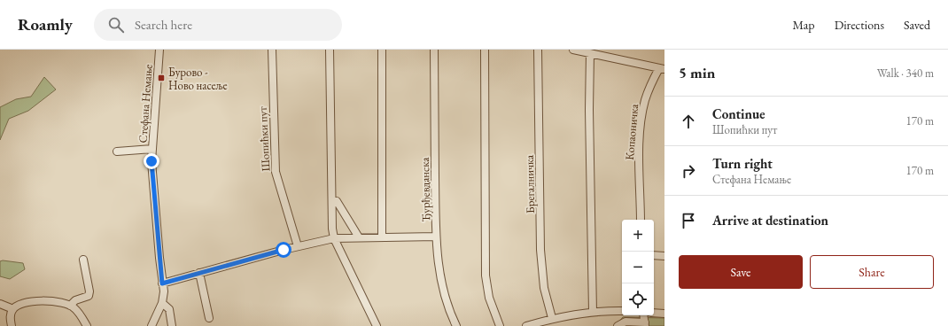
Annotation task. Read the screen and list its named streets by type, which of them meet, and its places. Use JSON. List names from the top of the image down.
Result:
{
  "streets": {
    "street": [
      "Стефана Немање",
      "Копаоничка",
      "Шопићки пут",
      "Брегалничка",
      "Ђурђевданска"
    ]
  },
  "places": {
    "transit": ["Бурово - Ново насеље"]
  },
  "page": {
    "header": "Roamly",
    "search": "Search here",
    "nav": ["Map", "Directions", "Saved"],
    "heading": ["5 min", "Walk · 340 m"],
    "list": [
      ["Continue", "Шопићки пут", "170 m"],
      ["Turn right", "Стефана Немање", "170 m"],
      "Arrive at destination"
    ],
    "map_buttons": ["+", "−"],
    "buttons": ["Save", "Share"]
  }
}
